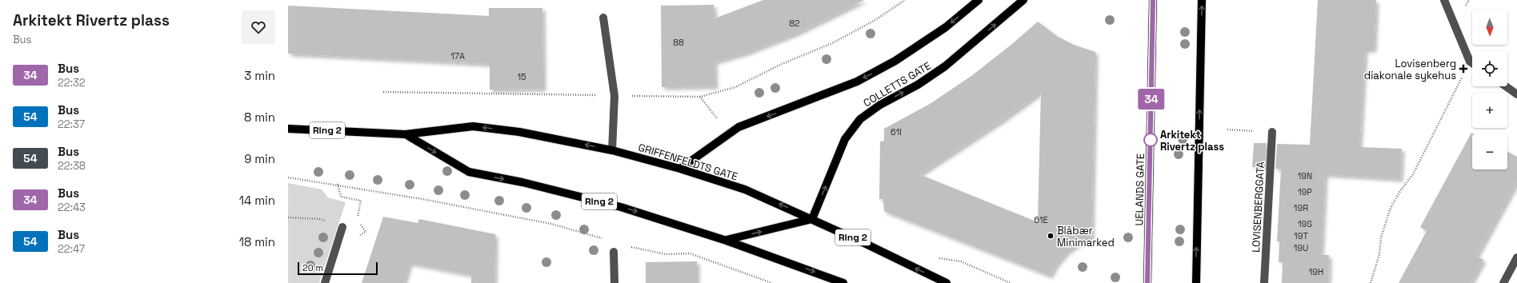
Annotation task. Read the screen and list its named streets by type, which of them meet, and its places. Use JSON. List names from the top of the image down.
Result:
{
  "streets": {
    "main road": [
      "COLLETTS GATE",
      "Ring 2",
      "GRIFFENFELDTS GATE",
      "UELANDS GATE"
    ],
    "street": ["LOVISENBERGGATA"]
  },
  "crossings": [
    ["COLLETTS GATE", "GRIFFENFELDTS GATE"]
  ],
  "places": {
    "health": ["Lovisenberg diakonale sykehus"],
    "other": ["Arkitekt Rivertz plass", "Blåbær Minimarked"]
  },
  "lines": ["bus line 34"],
  "house_numbers": [
    "82",
    "88",
    "17A",
    "15",
    "61I",
    "19N",
    "19P",
    "19R",
    "61E",
    "19S",
    "19T",
    "19U",
    "19H"
  ],
  "scale_bar": "20 m",
  "north": "bottom",
  "page": {
    "heading": ["Arkitekt Rivertz plass", "Bus"],
    "on_map": "34",
    "map_buttons": ["+", "−"],
    "list": [
      {
        "mark": "34",
        "name": "Bus",
        "note": "22:32",
        "value": "3 min"
      },
      {
        "mark": "54",
        "name": "Bus",
        "note": "22:37",
        "value": "8 min"
      },
      {
        "mark": "54",
        "name": "Bus",
        "note": "22:38",
        "value": "9 min"
      },
      {
        "mark": "34",
        "name": "Bus",
        "note": "22:43",
        "value": "14 min"
      },
      {
        "mark": "54",
        "name": "Bus",
        "note": "22:47",
        "value": "18 min"
      }
    ],
    "scale": "20 m"
  }
}
